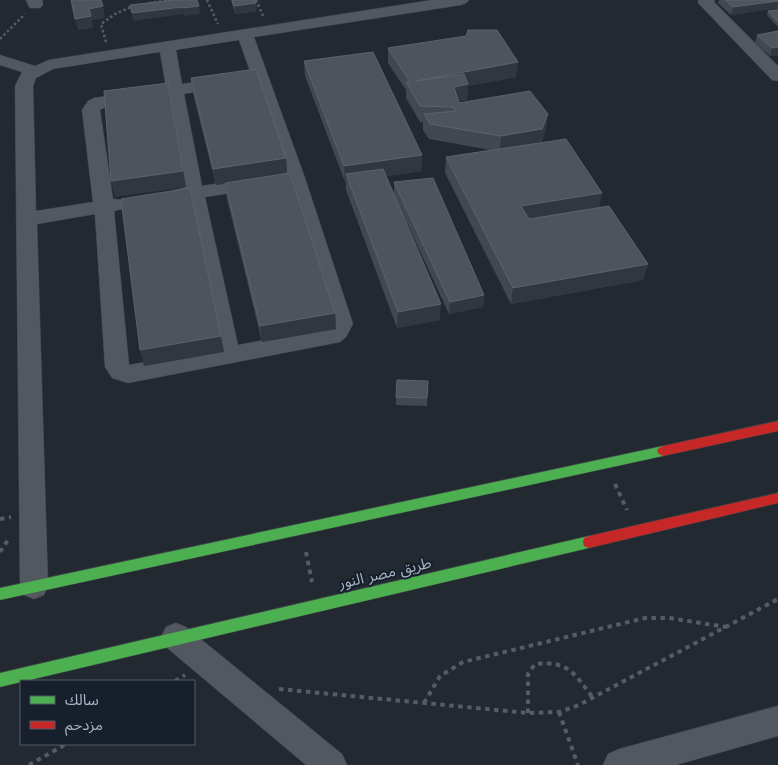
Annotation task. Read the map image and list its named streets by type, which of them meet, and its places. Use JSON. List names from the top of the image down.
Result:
{
  "streets": {
    "street": ["طريق مصر النور"]
  },
  "legend": ["سالك", "مزدحم"]
}
